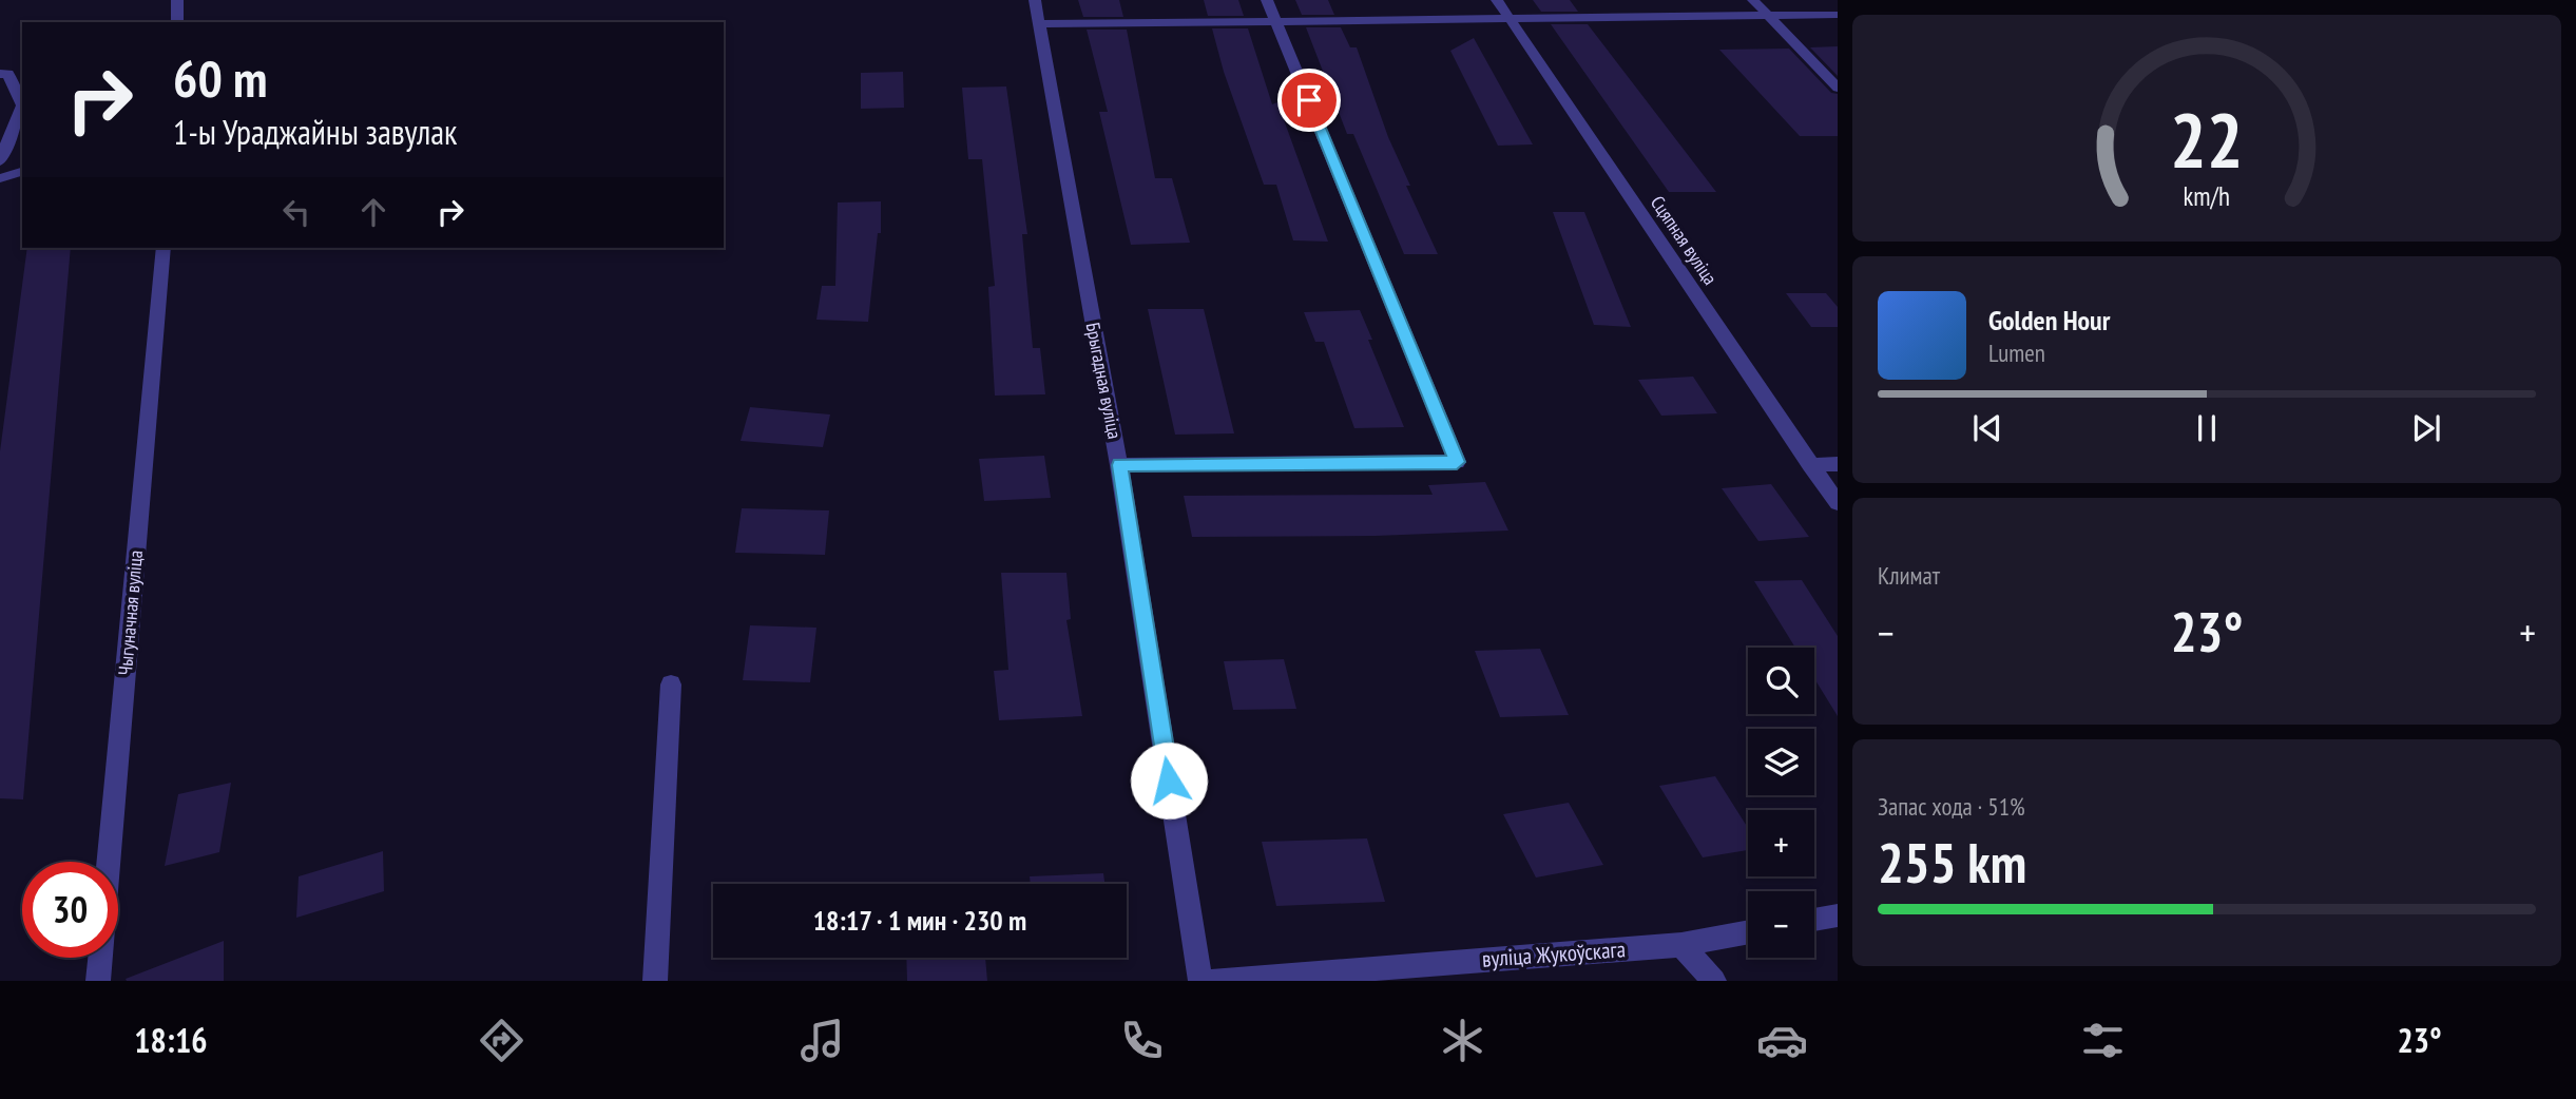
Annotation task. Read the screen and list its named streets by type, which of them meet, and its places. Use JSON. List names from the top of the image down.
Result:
{
  "streets": {
    "street": [
      "Сцяпная вуліца",
      "Брыгадная вуліца",
      "Чыгуначная вуліца",
      "вуліца Жукоўскага"
    ]
  },
  "page": {
    "turn": ["60 m", "1-ы Ураджайны завулак"],
    "song": ["Golden Hour", "Lumen"],
    "tile": [
      "Климат",
      ["Запас хода · 51%", "255 km"]
    ],
    "heat": ["−", "23°", "+"],
    "map_buttons": ["+", "−"],
    "limit": "30",
    "trip": "18:17 · 1 мин · 230 m",
    "tabs": ["18:16", "23°"],
    "gauge": ["22", "km/h"]
  }
}
